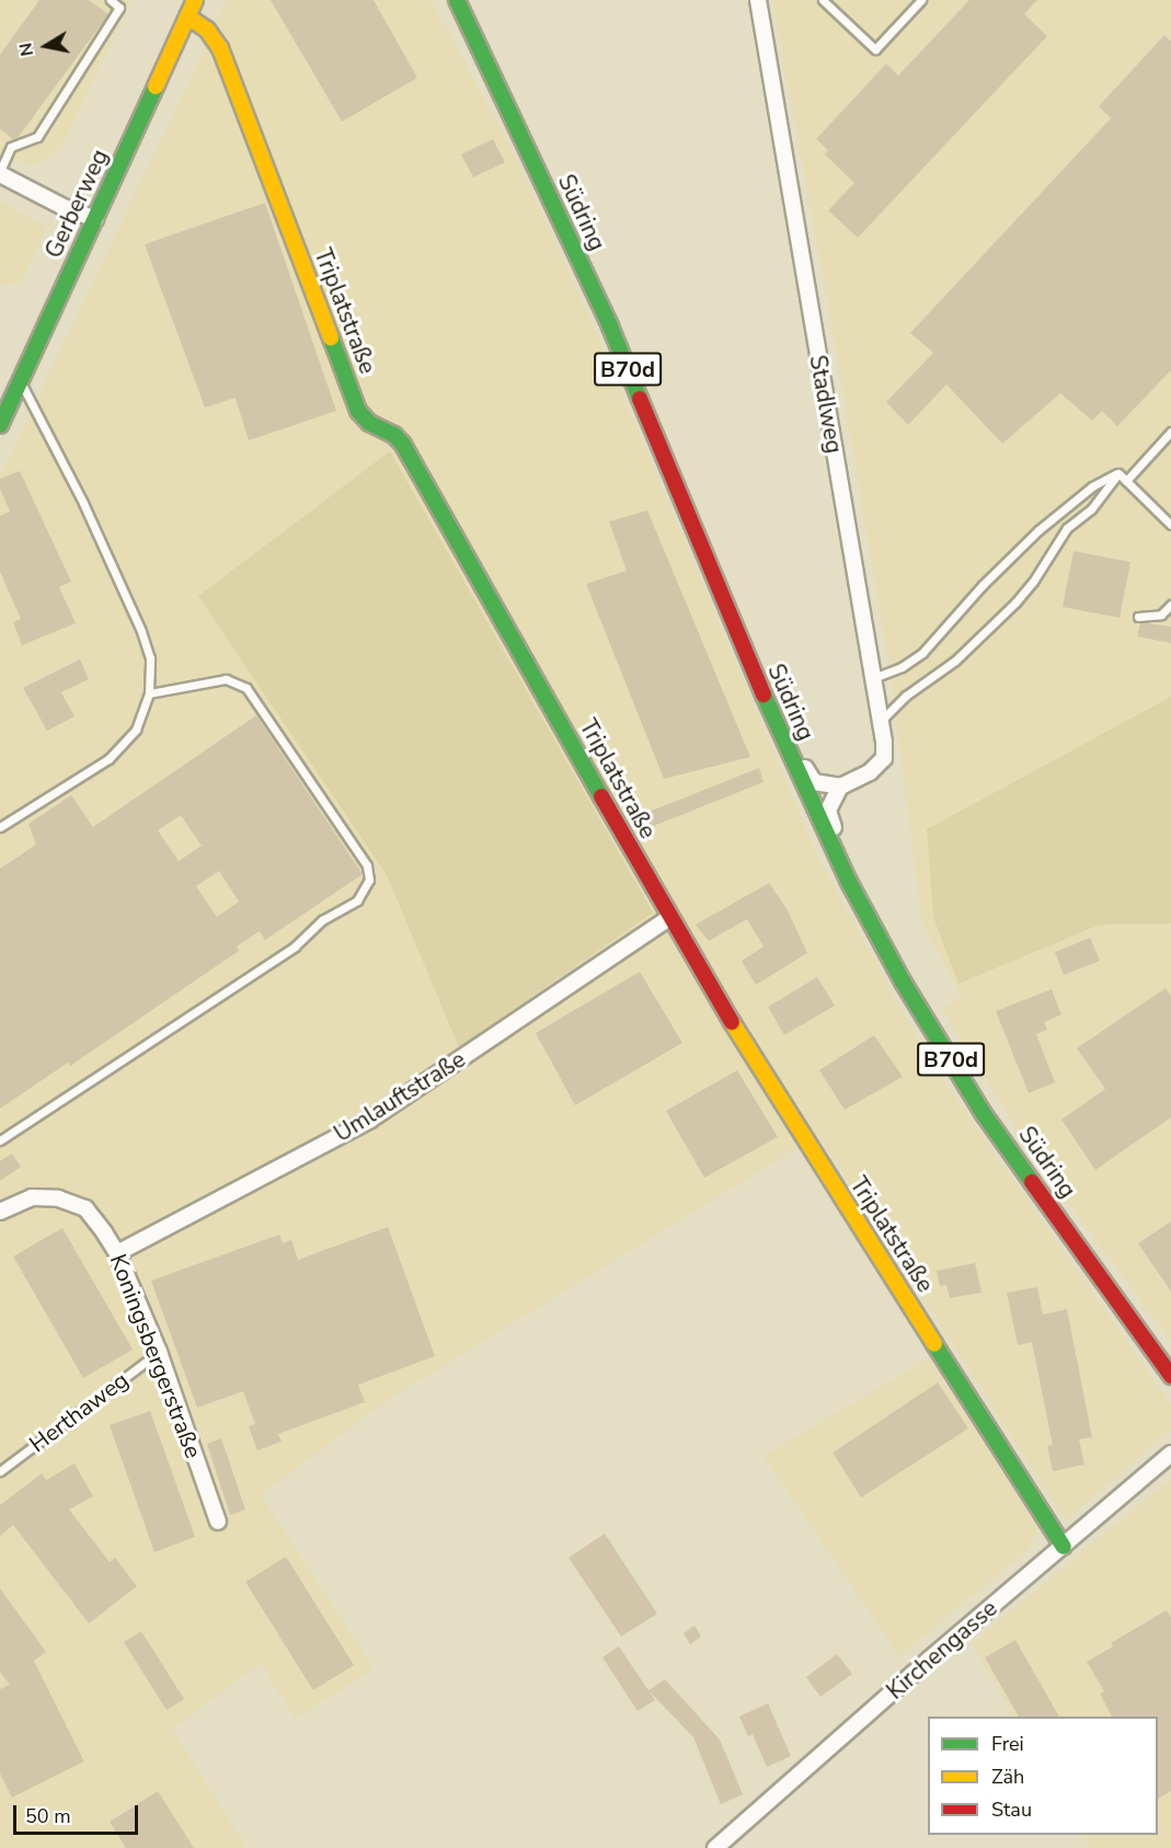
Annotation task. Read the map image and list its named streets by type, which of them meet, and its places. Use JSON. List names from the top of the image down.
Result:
{
  "streets": {
    "street": [
      "Gerberweg",
      "Südring",
      "Triplatstraße",
      "B70d",
      "Stadlweg",
      "Umlauftstraße",
      "Koningsbergerstraße",
      "Kirchengasse"
    ],
    "lane": ["Herthaweg"]
  },
  "crossings": [
    ["Gerberweg", "Triplatstraße"],
    ["Triplatstraße", "Umlauftstraße"],
    ["Triplatstraße", "Kirchengasse"],
    ["Umlauftstraße", "Koningsbergerstraße"],
    ["Koningsbergerstraße", "Herthaweg"]
  ],
  "legend": ["Frei", "Zäh", "Stau"],
  "scale_bar": "50 m",
  "north": "left"
}
